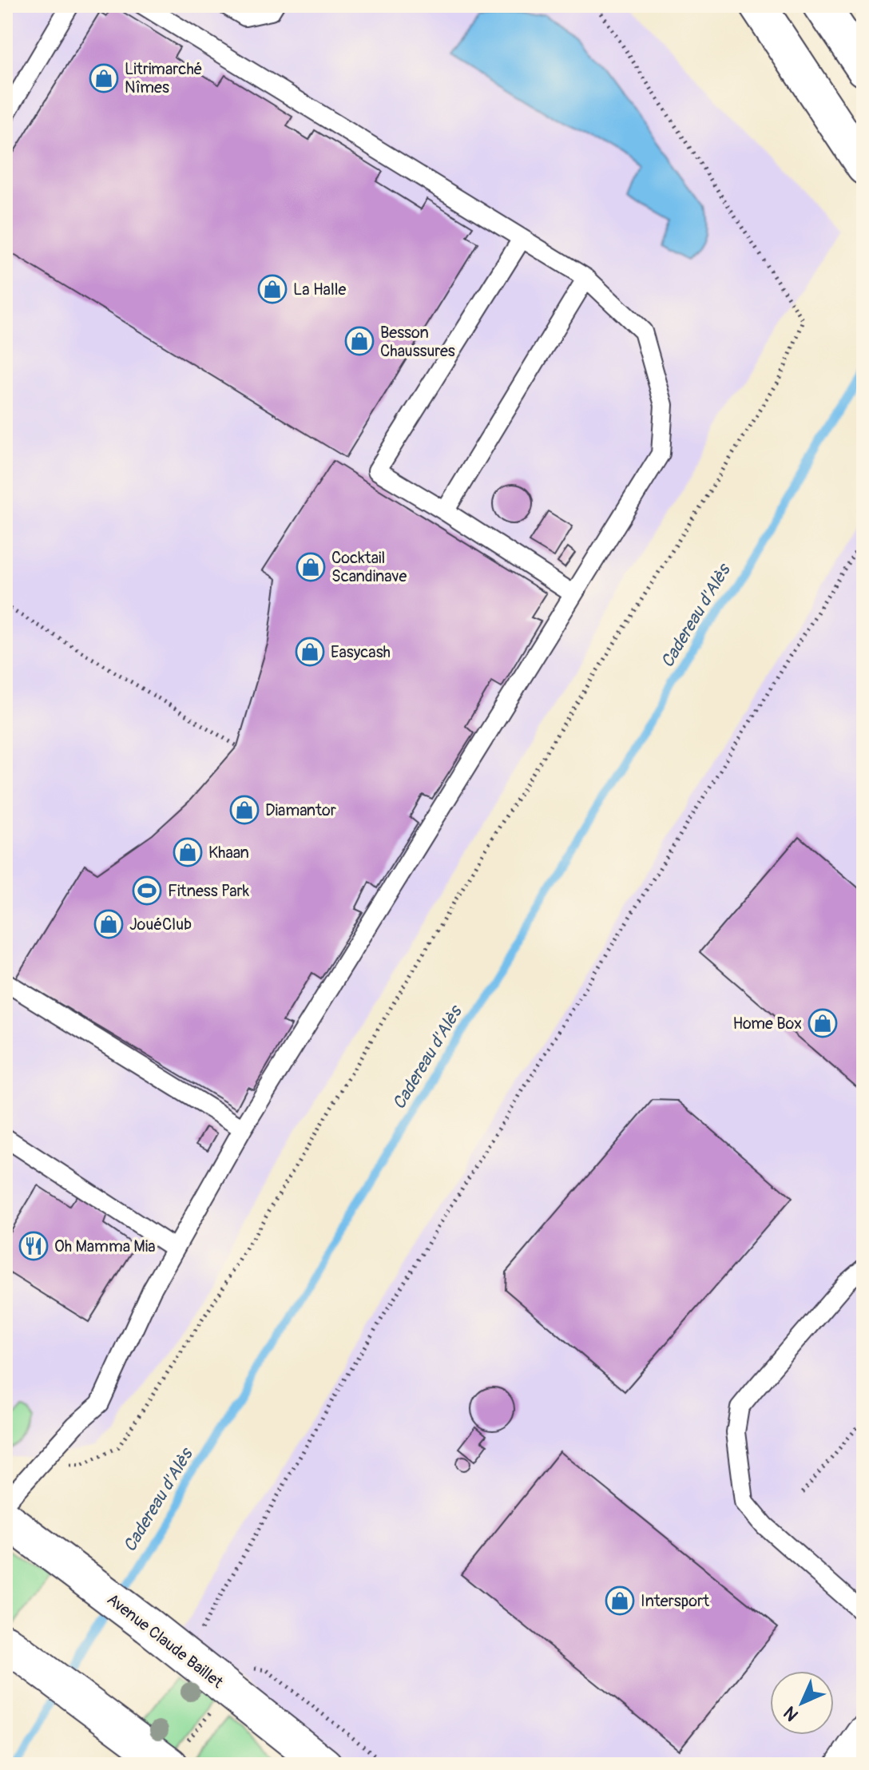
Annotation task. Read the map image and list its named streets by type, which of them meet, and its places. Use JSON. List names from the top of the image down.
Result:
{
  "streets": {
    "main road": ["Avenue Claude Baillet"]
  },
  "water": ["Cadereau d'Alès"],
  "places": {
    "shop": [
      "Litrimarché Nîmes",
      "La Halle",
      "Besson Chaussures",
      "Cocktail Scandinave",
      "Easycash",
      "Diamantor",
      "Khaan",
      "JouéClub",
      "Home Box",
      "Intersport"
    ],
    "sports": ["Fitness Park"],
    "restaurant": ["Oh Mamma Mia"]
  },
  "north": "bottom left"
}
